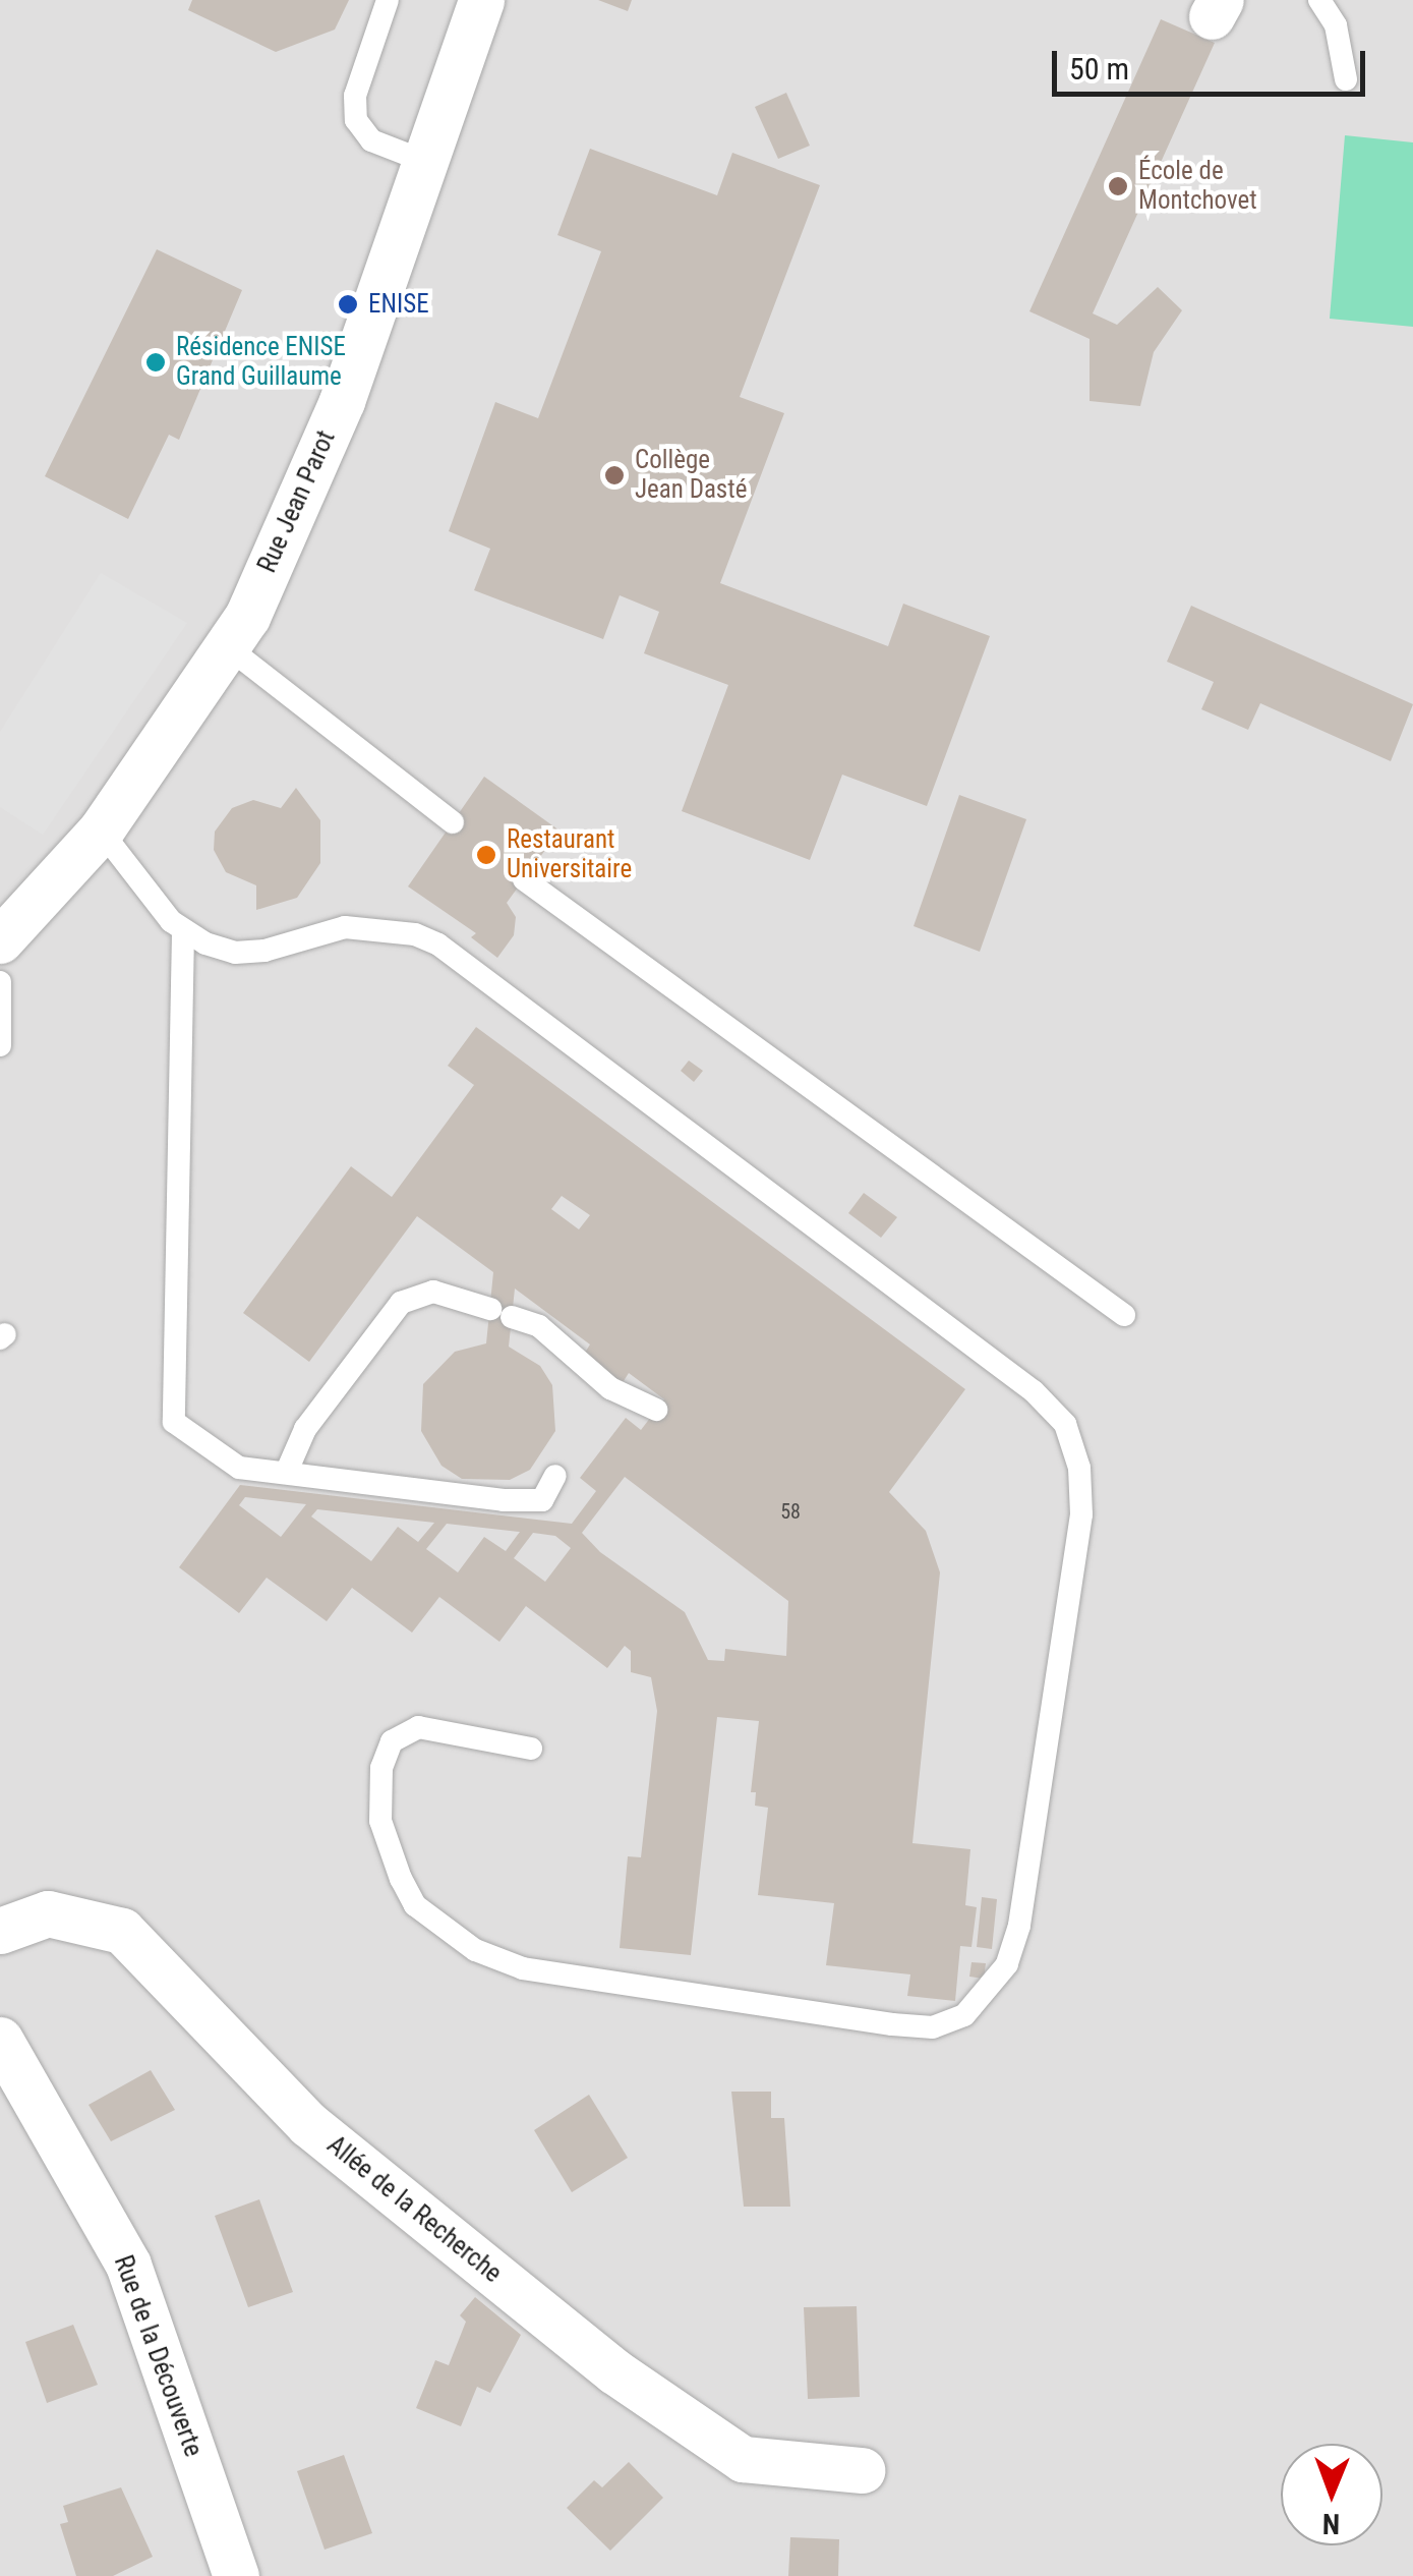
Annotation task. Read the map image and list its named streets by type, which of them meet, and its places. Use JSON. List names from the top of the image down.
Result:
{
  "streets": {
    "street": ["Rue Jean Parot", "Allée de la Recherche", "Rue de la Découverte"]
  },
  "places": [
    "École de Montchovet",
    "ENISE",
    "Résidence ENISE Grand Guillaume",
    "Collège Jean Dasté",
    "Restaurant Universitaire"
  ],
  "house_numbers": ["58"],
  "scale_bar": "50 m",
  "north": "bottom"
}
